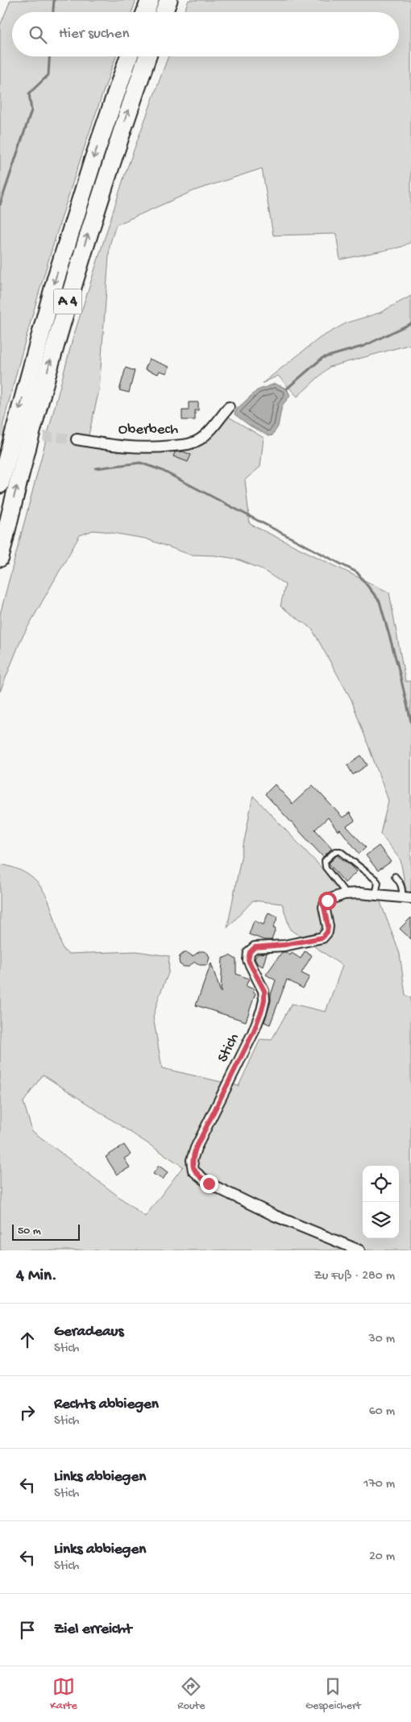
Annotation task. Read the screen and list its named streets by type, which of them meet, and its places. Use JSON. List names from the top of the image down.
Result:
{
  "streets": {
    "highway": ["A 4"],
    "street": ["Oberbech", "Stich"]
  },
  "scale_bar": "50 m",
  "page": {
    "search": "Hier suchen",
    "scale": "50 m",
    "heading": ["4 Min.", "Zu Fuß · 280 m"],
    "list": [
      ["Geradeaus", "Stich", "30 m"],
      ["Rechts abbiegen", "Stich", "60 m"],
      ["Links abbiegen", "Stich", "170 m"],
      ["Links abbiegen", "Stich", "20 m"],
      "Ziel erreicht"
    ],
    "nav": ["Karte", "Route", "Gespeichert"]
  }
}
